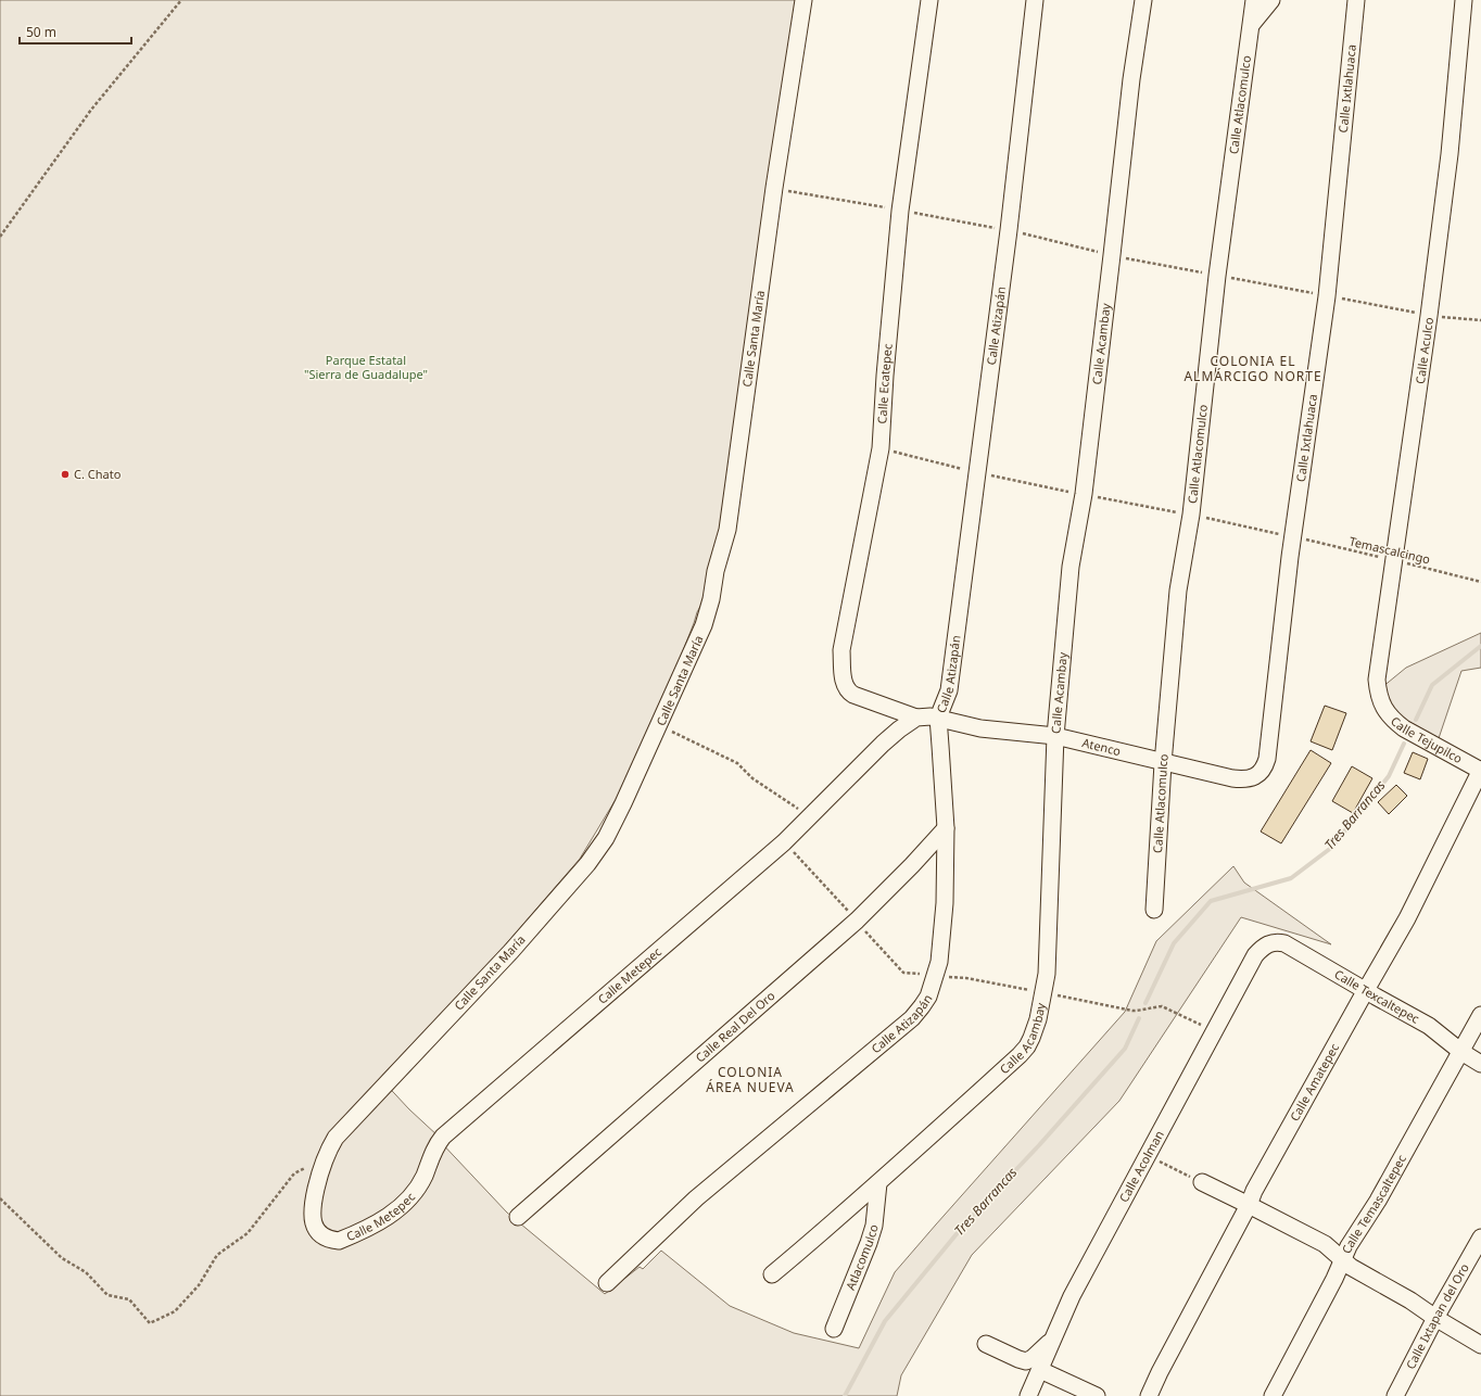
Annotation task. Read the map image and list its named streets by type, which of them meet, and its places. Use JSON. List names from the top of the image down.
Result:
{
  "streets": {
    "street": [
      "Calle Ixtlahuaca",
      "Calle Atlacomulco",
      "Calle Atizapán",
      "Calle Santa María",
      "Calle Acambay",
      "Calle Aculco",
      "Calle Ecatepec",
      "Calle Tejupilco",
      "Atenco",
      "Calle Metepec",
      "Calle Texcaltepec",
      "Calle Real Del Oro",
      "Calle Amatepec",
      "Calle Acolman",
      "Calle Temascaltepec",
      "Atlacomulco",
      "Calle Ixtapan del Oro"
    ],
    "path": ["Temascalcingo"]
  },
  "crossings": [
    ["Calle Ixtlahuaca", "Temascalcingo"],
    ["Calle Ixtlahuaca", "Atenco"],
    ["Calle Atlacomulco", "Atenco"],
    ["Calle Atizapán", "Atenco"],
    ["Calle Atizapán", "Calle Real Del Oro"],
    ["Calle Santa María", "Calle Metepec"],
    ["Calle Acambay", "Atenco"],
    ["Calle Acambay", "Atlacomulco"],
    ["Calle Aculco", "Temascalcingo"],
    ["Calle Aculco", "Calle Tejupilco"],
    ["Calle Ecatepec", "Calle Metepec"],
    ["Calle Tejupilco", "Calle Amatepec"],
    ["Calle Texcaltepec", "Calle Amatepec"],
    ["Calle Texcaltepec", "Calle Acolman"],
    ["Calle Texcaltepec", "Calle Temascaltepec"]
  ],
  "districts": ["COLONIA EL ALMÁRCIGO NORTE", "COLONIA ÁREA NUEVA"],
  "water": ["Tres Barrancas"],
  "parks": ["Parque Estatal \"Sierra de Guadalupe\""],
  "places": ["C. Chato"],
  "scale_bar": "50 m"
}
